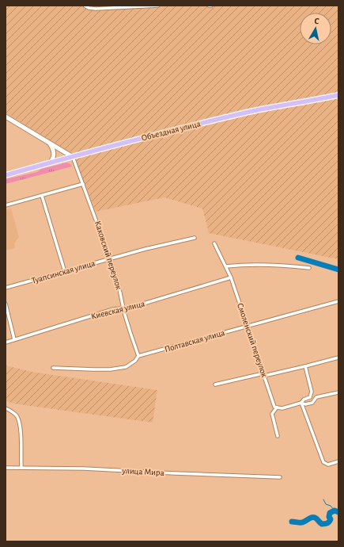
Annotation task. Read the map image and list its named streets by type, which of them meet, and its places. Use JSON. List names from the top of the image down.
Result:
{
  "streets": {
    "main road": ["Объездная улица"],
    "street": [
      "Каховский переулок",
      "Туапсинская улица",
      "Киевская улица",
      "Смоленский переулок",
      "Полтавская улица",
      "улица Мира"
    ]
  },
  "crossings": [
    ["Объездная улица", "Каховский переулок"],
    ["Каховский переулок", "Туапсинская улица"],
    ["Каховский переулок", "Киевская улица"],
    ["Каховский переулок", "Полтавская улица"],
    ["Киевская улица", "Смоленский переулок"],
    ["Смоленский переулок", "Полтавская улица"]
  ],
  "north": "top"
}
